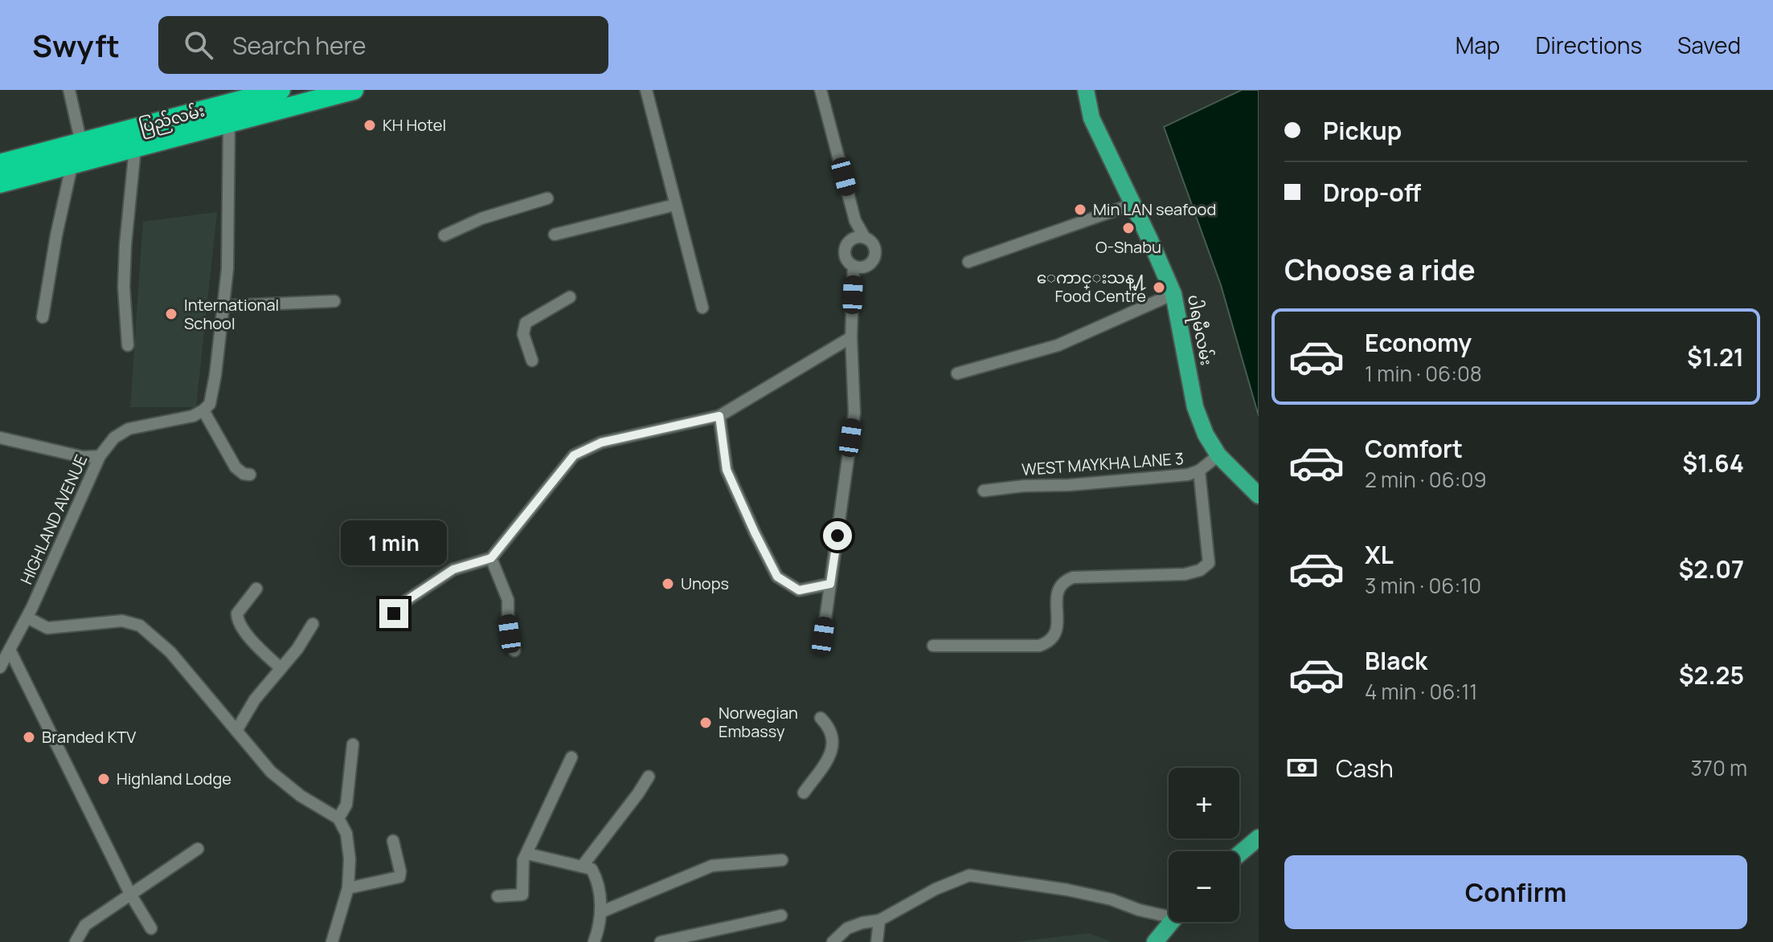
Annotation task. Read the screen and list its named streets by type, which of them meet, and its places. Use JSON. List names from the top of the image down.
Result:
{
  "streets": {
    "highway": ["ပြည်လမ်း"],
    "main road": ["ပါရမီလမ်း"],
    "street": ["WEST MAYKHA LANE 3", "HIGHLAND AVENUE"]
  },
  "crossings": [
    ["ပါရမီလမ်း", "WEST MAYKHA LANE 3"]
  ],
  "places": [
    "KH Hotel",
    "Min LAN seafood",
    "O-Shabu",
    "ေကာင္းသန္႔ Food Centre",
    "International School",
    "Unops",
    "Norwegian Embassy",
    "Branded KTV",
    "Highland Lodge"
  ],
  "page": {
    "header": "Swyft",
    "search": "Search here",
    "nav": ["Map", "Directions", "Saved"],
    "banner": ["Pickup", "Drop-off"],
    "heading": "Choose a ride",
    "list": [
      {
        "name": "Economy",
        "note": "1 min · 06:08",
        "value": "$1.21"
      },
      {
        "name": "Comfort",
        "note": "2 min · 06:09",
        "value": "$1.64"
      },
      {
        "name": "XL",
        "note": "3 min · 06:10",
        "value": "$2.07"
      },
      {
        "name": "Black",
        "note": "4 min · 06:11",
        "value": "$2.25"
      }
    ],
    "bubble": "1 min",
    "pay": ["Cash", "370 m"],
    "map_buttons": ["+", "−"],
    "buttons": "Confirm"
  }
}
